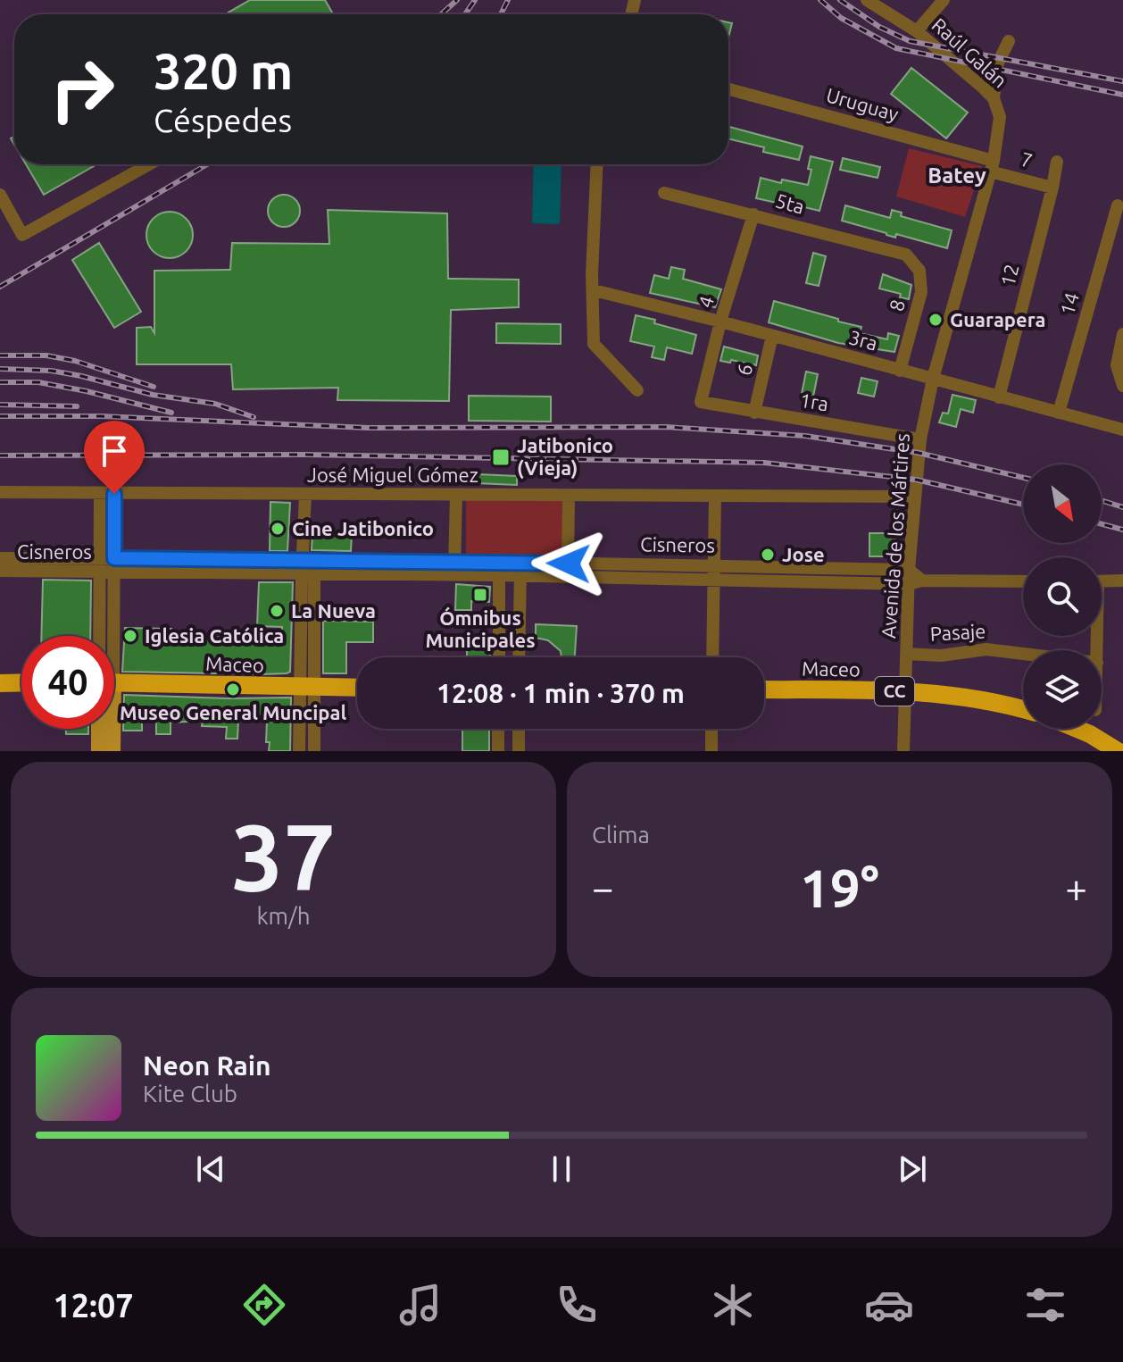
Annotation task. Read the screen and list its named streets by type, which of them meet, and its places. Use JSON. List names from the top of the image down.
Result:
{
  "streets": {
    "highway": ["Maceo", "CC"],
    "street": [
      "Raúl Galán",
      "Uruguay",
      "7",
      "5ta",
      "12",
      "4",
      "14",
      "8",
      "3ra",
      "6",
      "1ra",
      "José Miguel Gómez",
      "Avenida de los Mártires",
      "Cisneros",
      "Pasaje"
    ]
  },
  "crossings": [
    ["Raúl Galán", "Uruguay"],
    ["Raúl Galán", "7"],
    ["Raúl Galán", "Avenida de los Mártires"],
    ["Uruguay", "7"],
    ["Uruguay", "Avenida de los Mártires"],
    ["7", "12"],
    ["7", "Avenida de los Mártires"],
    ["5ta", "4"],
    ["5ta", "8"],
    ["12", "3ra"],
    ["4", "3ra"],
    ["4", "1ra"],
    ["14", "3ra"],
    ["8", "3ra"],
    ["3ra", "6"],
    ["3ra", "Avenida de los Mártires"],
    ["6", "1ra"],
    ["1ra", "Avenida de los Mártires"],
    ["José Miguel Gómez", "Avenida de los Mártires"],
    ["Avenida de los Mártires", "Cisneros"],
    ["Avenida de los Mártires", "Pasaje"],
    ["Avenida de los Mártires", "Maceo"]
  ],
  "districts": ["Batey"],
  "places": {
    "other": [
      "Guarapera",
      "Cine Jatibonico",
      "Jose",
      "La Nueva",
      "Iglesia Católica",
      "Museo General Muncipal"
    ],
    "transit": ["Jatibonico (Vieja)", "Ómnibus Municipales"]
  },
  "north": "bottom right",
  "page": {
    "turn": ["320 m", "Céspedes"],
    "limit": "40",
    "trip": "12:08 · 1 min · 370 m",
    "tile": [
      ["37", "km/h"],
      "Clima"
    ],
    "heat": ["−", "19°", "+"],
    "song": ["Neon Rain", "Kite Club"],
    "tabs": "12:07"
  }
}
